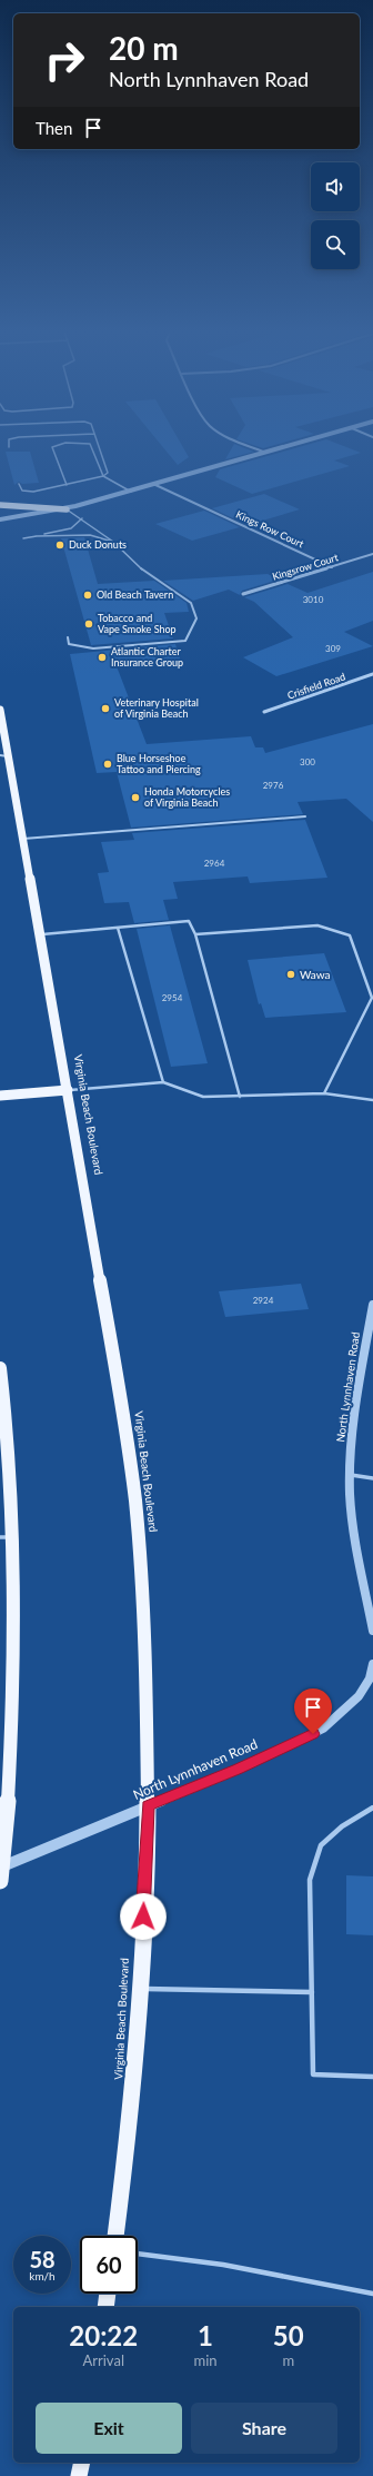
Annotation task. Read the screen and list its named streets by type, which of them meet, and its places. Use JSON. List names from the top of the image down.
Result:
{
  "streets": {
    "main road": ["Virginia Beach Boulevard"],
    "street": [
      "Kings Row Court",
      "Kingsrow Court",
      "Crisfield Road",
      "North Lynnhaven Road"
    ]
  },
  "crossings": [
    ["Kings Row Court", "Kingsrow Court"],
    ["Virginia Beach Boulevard", "North Lynnhaven Road"]
  ],
  "places": [
    "Duck Donuts",
    "Old Beach Tavern",
    "Tobacco and Vape Smoke Shop",
    "Atlantic Charter Insurance Group",
    "Veterinary Hospital of Virginia Beach",
    "Blue Horseshoe Tattoo and Piercing",
    "Honda Motorcycles of Virginia Beach",
    "Wawa"
  ],
  "house_numbers": [
    "3010",
    "309",
    "300",
    "2976",
    "2964",
    "2954",
    "2924"
  ],
  "page": {
    "turn": ["20 m", "North Lynnhaven Road"],
    "then": "Then",
    "speed": "58 km/h",
    "limit": "60",
    "eta": [
      "20:22",
      "Arrival",
      "1",
      "min",
      "50",
      "m"
    ],
    "buttons": ["Exit", "Share"]
  }
}
